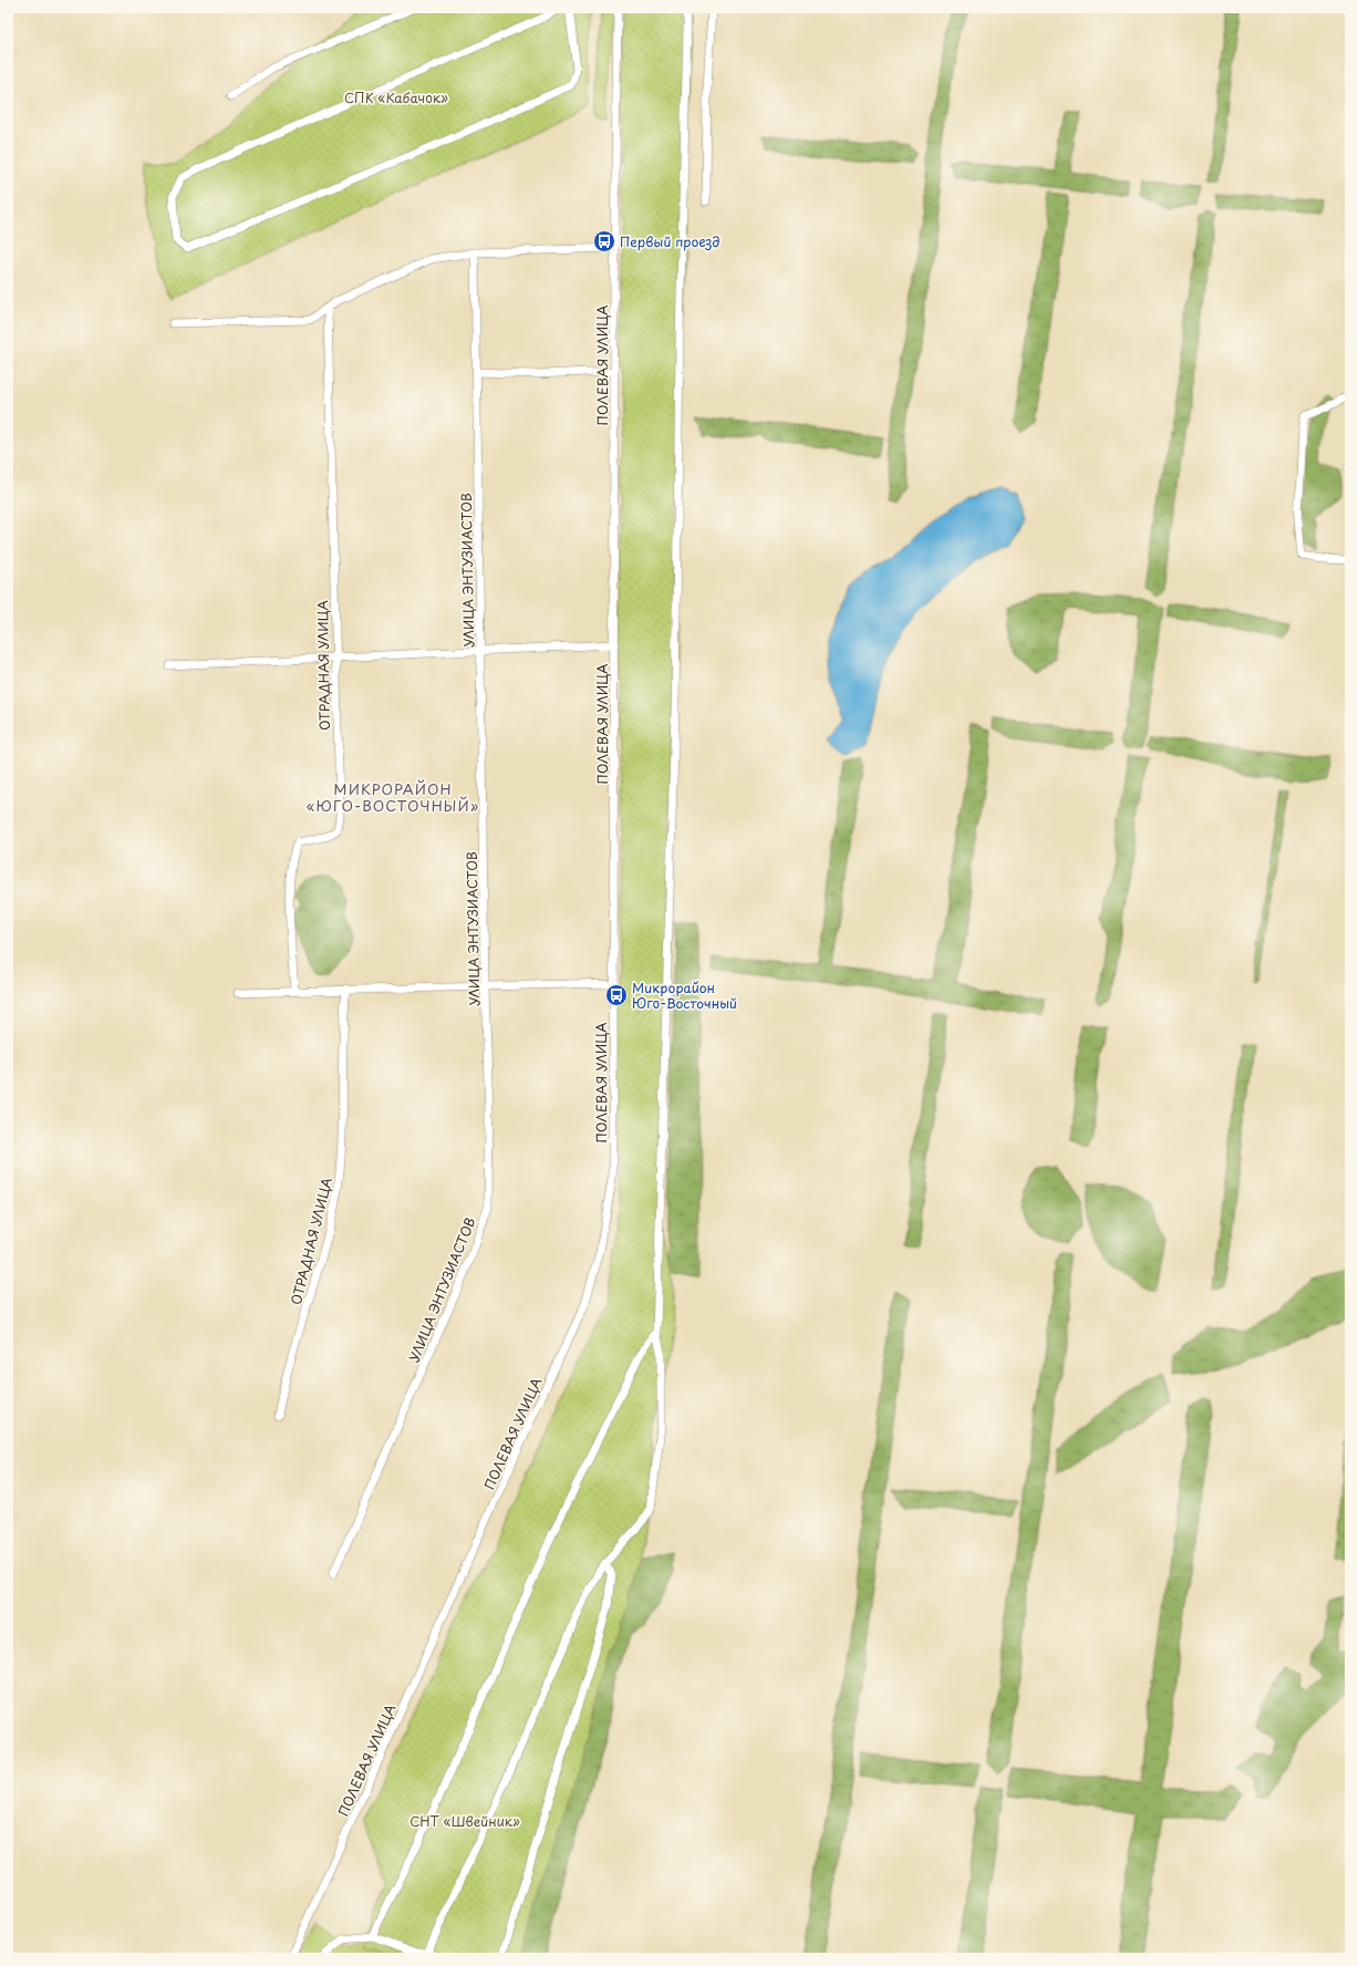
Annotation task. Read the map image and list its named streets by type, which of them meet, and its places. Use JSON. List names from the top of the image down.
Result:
{
  "streets": {
    "street": ["ПОЛЕВАЯ УЛИЦА", "УЛИЦА ЭНТУЗИАСТОВ", "ОТРАДНАЯ УЛИЦА"]
  },
  "districts": ["МИКРОРАЙОН «ЮГО-ВОСТОЧНЫЙ»"],
  "parks": ["СПК «Кабачок»", "СНТ «Швейник»"],
  "places": {
    "bus stop": ["Первый проезд", "Микрорайон Юго-Восточный"]
  }
}
